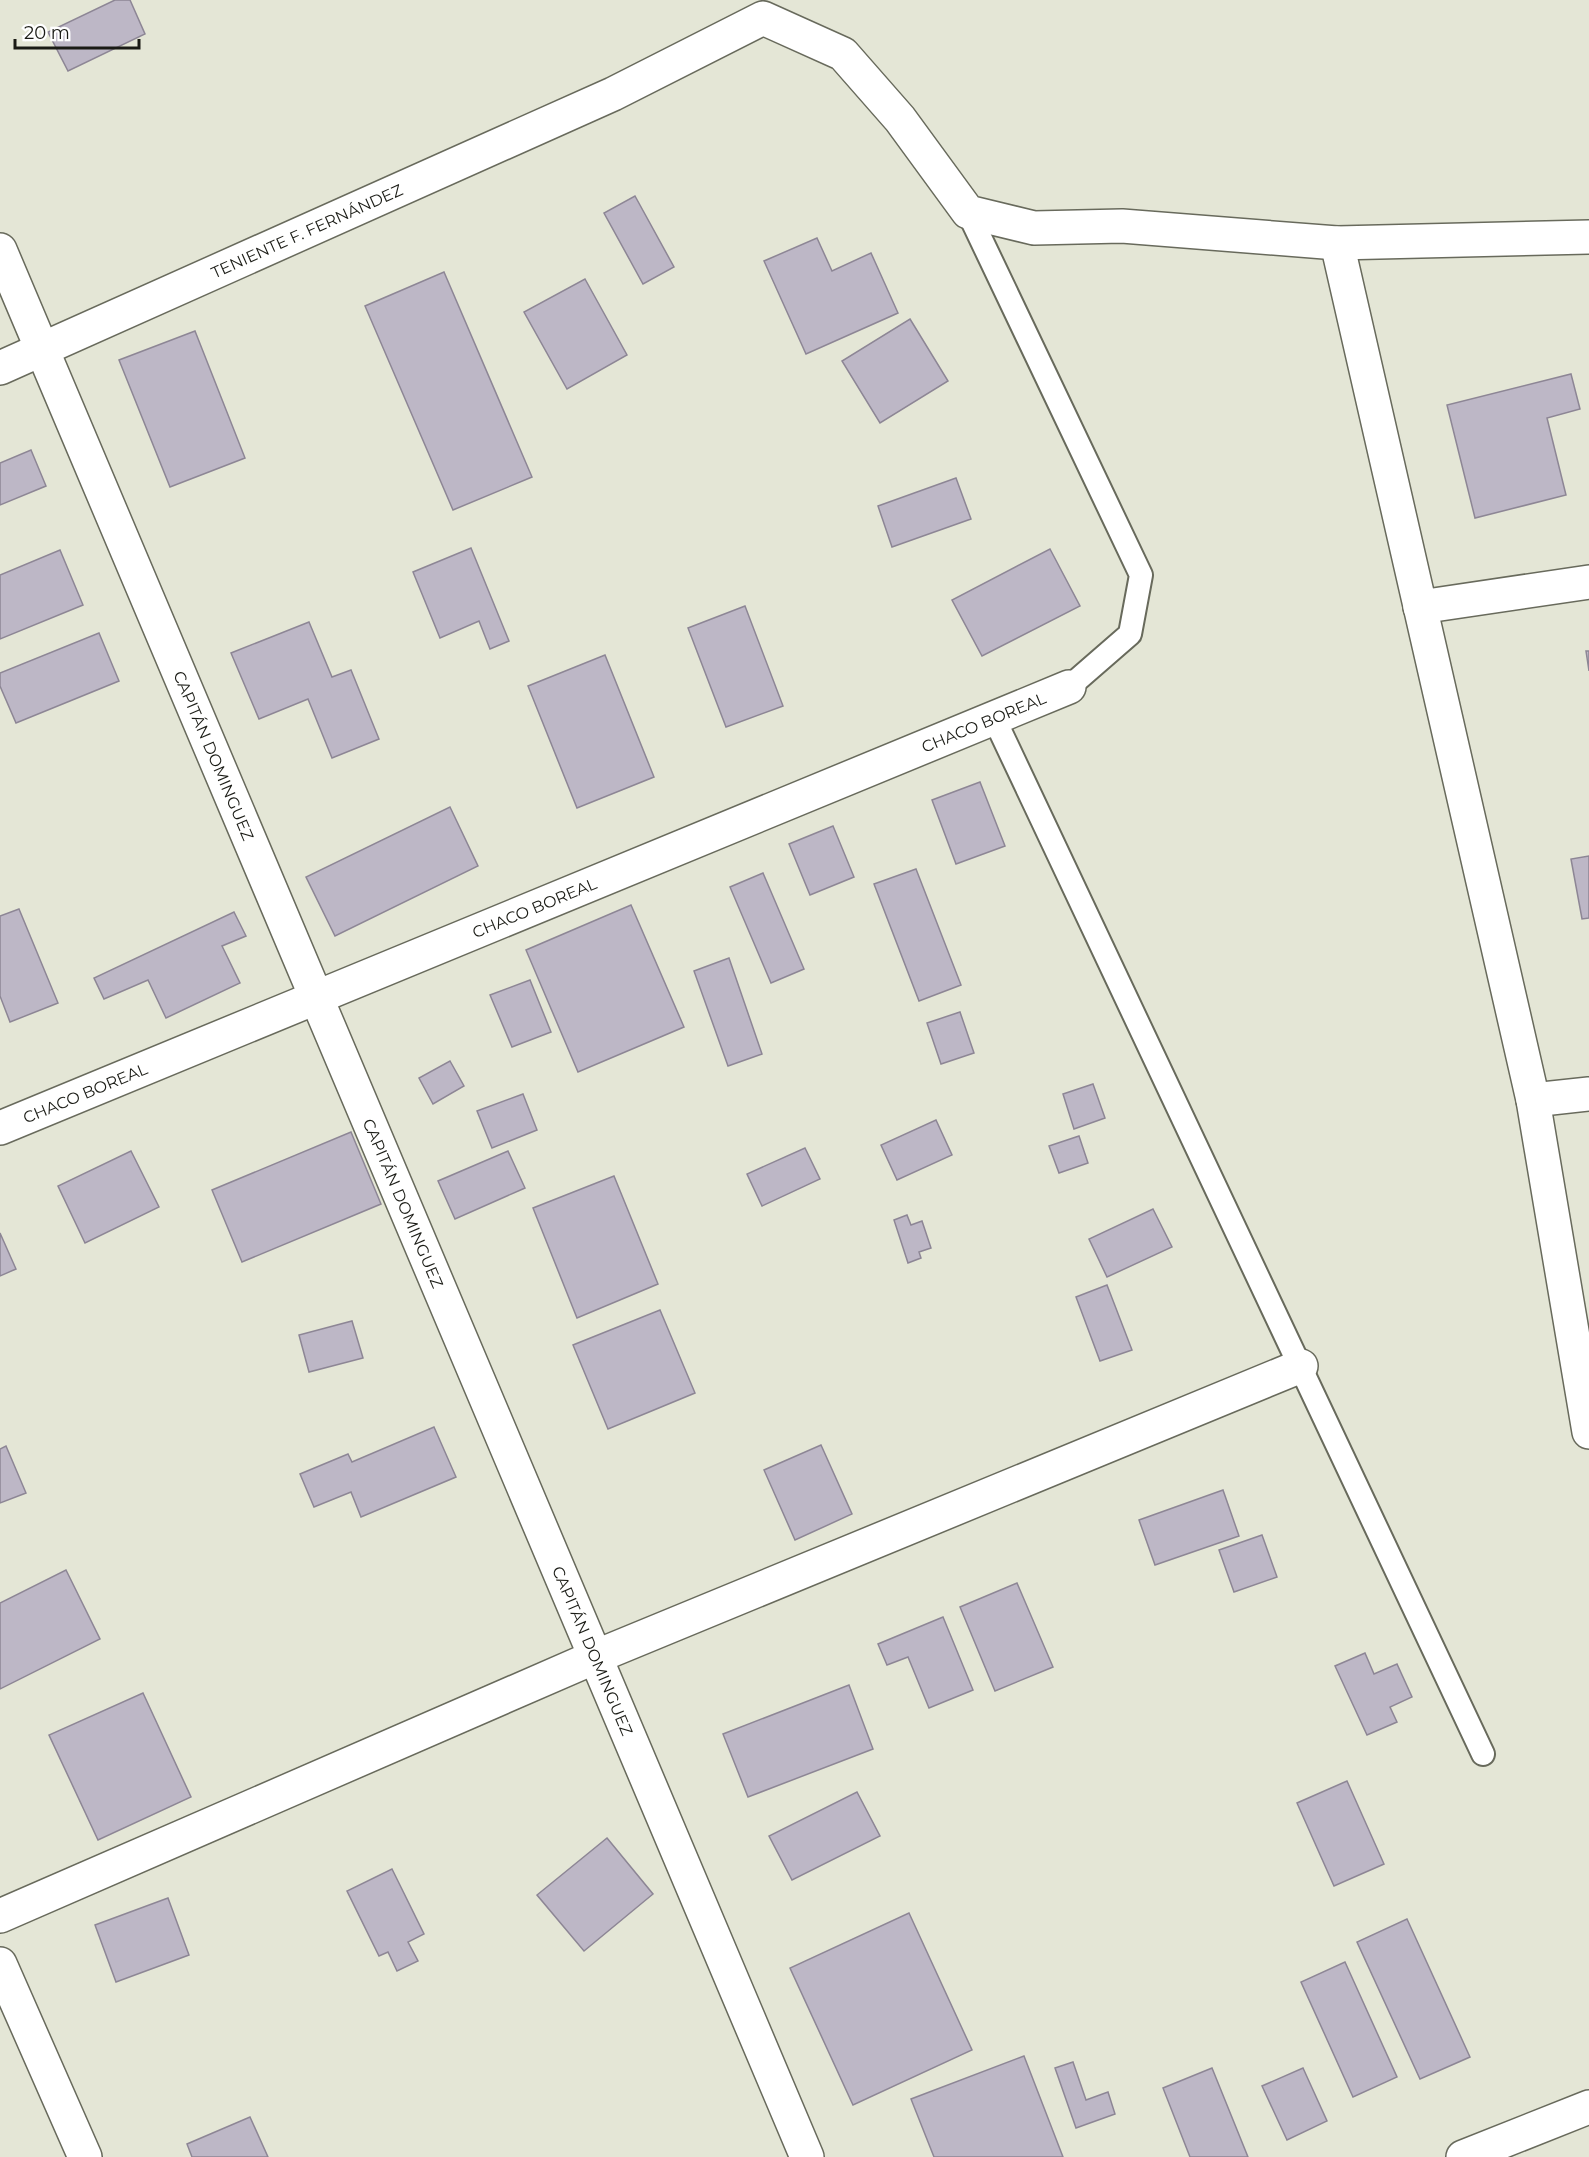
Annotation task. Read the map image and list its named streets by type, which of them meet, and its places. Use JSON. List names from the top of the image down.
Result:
{
  "streets": {
    "street": ["TENIENTE F. FERNÁNDEZ", "CHACO BOREAL", "CAPITÁN DOMINGUEZ"]
  },
  "crossings": [
    ["TENIENTE F. FERNÁNDEZ", "CAPITÁN DOMINGUEZ"],
    ["CHACO BOREAL", "CAPITÁN DOMINGUEZ"]
  ],
  "scale_bar": "20 m"
}
